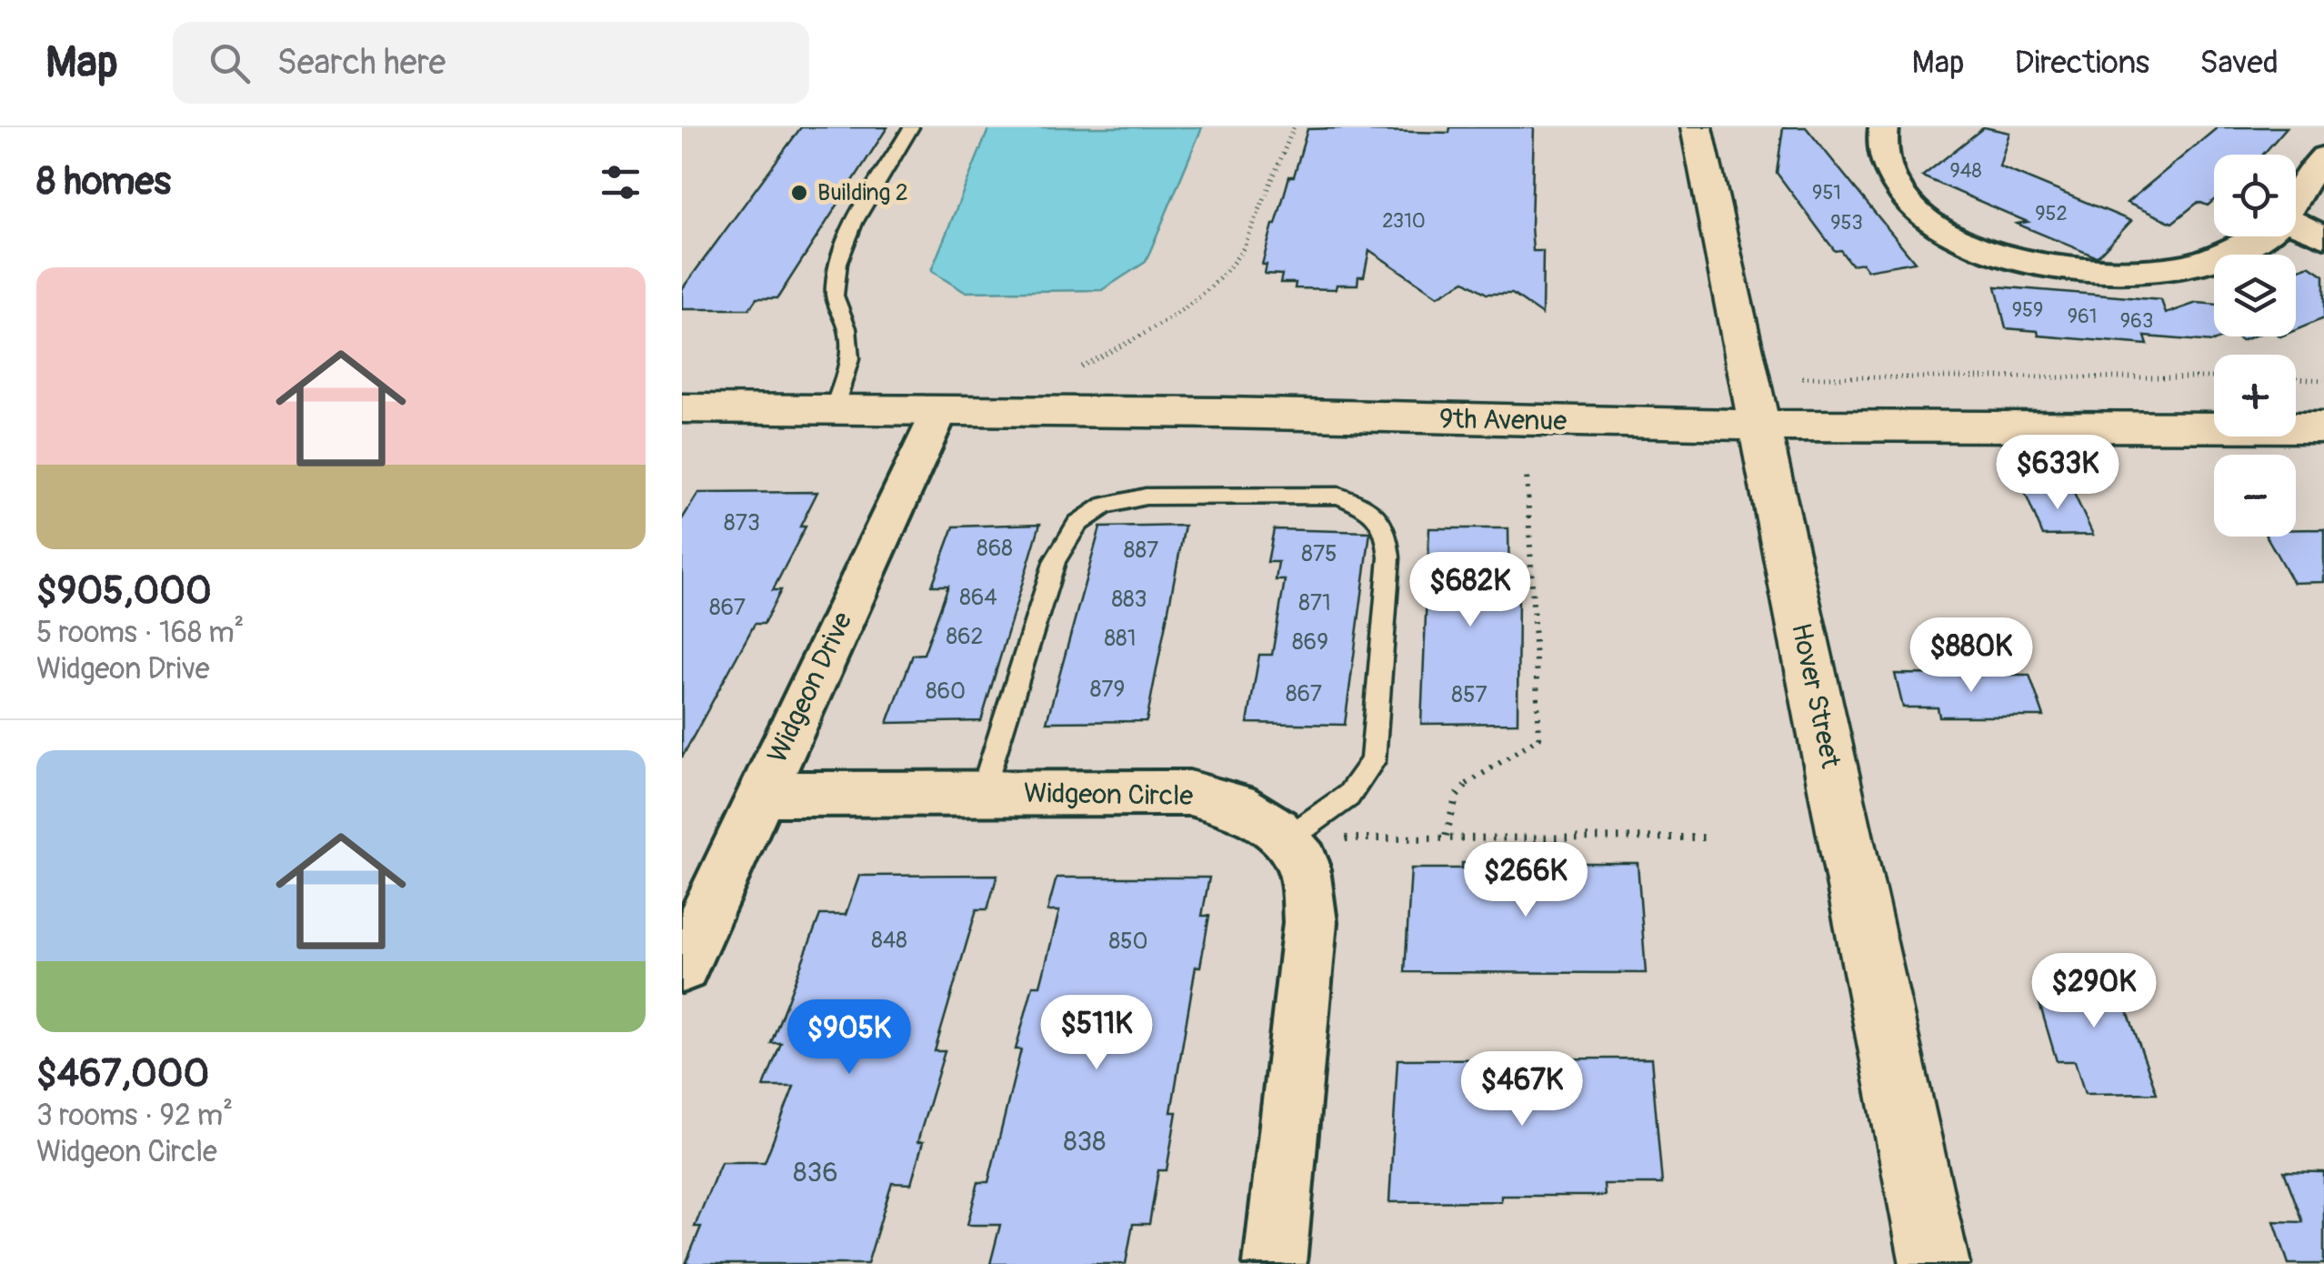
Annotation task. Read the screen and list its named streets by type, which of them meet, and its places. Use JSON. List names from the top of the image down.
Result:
{
  "streets": {
    "main road": ["9th Avenue", "Hover Street"],
    "street": ["Widgeon Drive", "Widgeon Circle"]
  },
  "crossings": [
    ["9th Avenue", "Widgeon Drive"],
    ["9th Avenue", "Hover Street"],
    ["Widgeon Drive", "Widgeon Circle"]
  ],
  "places": ["Building 2"],
  "house_numbers": [
    "948",
    "951",
    "952",
    "2310",
    "953",
    "959",
    "961",
    "963",
    "873",
    "868",
    "887",
    "875",
    "864",
    "883",
    "871",
    "867",
    "862",
    "881",
    "869",
    "879",
    "860",
    "867",
    "857",
    "848",
    "850",
    "838",
    "836"
  ],
  "page": {
    "header": "Map",
    "search": "Search here",
    "nav": ["Map", "Directions", "Saved"],
    "heading": "8 homes",
    "map_buttons": ["+", "−"],
    "list": [
      {
        "name": "$905,000",
        "note": "5 rooms · 168 m² · Widgeon Drive"
      },
      {
        "name": "$467,000",
        "note": "3 rooms · 92 m² · Widgeon Circle"
      }
    ],
    "price": [
      "$633K",
      "$682K",
      "$880K",
      "$266K",
      "$290K",
      "$511K",
      "$905K",
      "$467K"
    ]
  }
}
